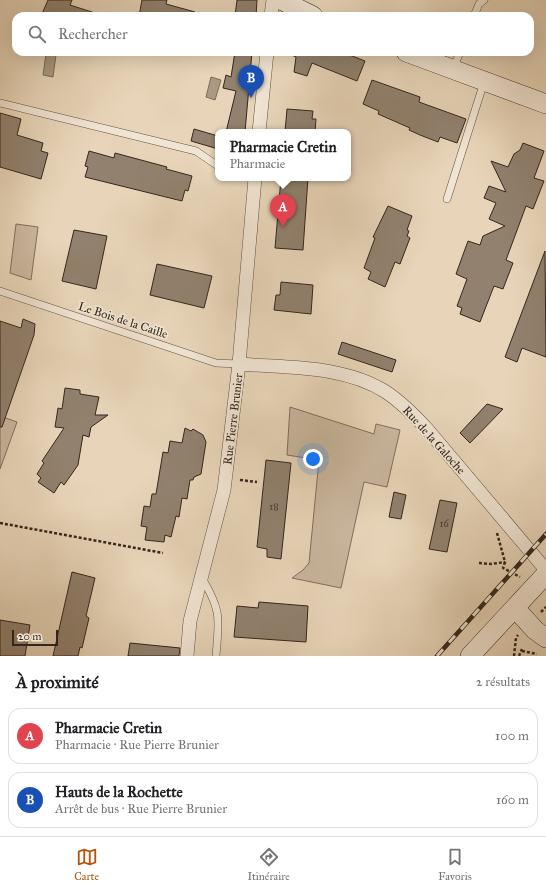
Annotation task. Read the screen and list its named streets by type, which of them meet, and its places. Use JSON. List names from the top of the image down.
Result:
{
  "streets": {
    "street": ["Rue Pierre Brunier", "Rue de la Galoche"],
    "lane": ["Le Bois de la Caille"]
  },
  "crossings": [
    ["Le Bois de la Caille", "Rue Pierre Brunier"],
    ["Le Bois de la Caille", "Rue de la Galoche"],
    ["Rue Pierre Brunier", "Rue de la Galoche"]
  ],
  "house_numbers": ["18", "16"],
  "scale_bar": "20 m",
  "page": {
    "search": "Rechercher",
    "pins": ["B", "A"],
    "popup": ["Pharmacie Cretin", "Pharmacie"],
    "scale": "20 m",
    "heading": ["À proximité", "2 résultats"],
    "list": [
      {
        "mark": "A",
        "name": "Pharmacie Cretin",
        "note": "Pharmacie · Rue Pierre Brunier",
        "value": "100 m"
      },
      {
        "mark": "B",
        "name": "Hauts de la Rochette",
        "note": "Arrêt de bus · Rue Pierre Brunier",
        "value": "160 m"
      }
    ],
    "nav": ["Carte", "Itinéraire", "Favoris"]
  }
}
